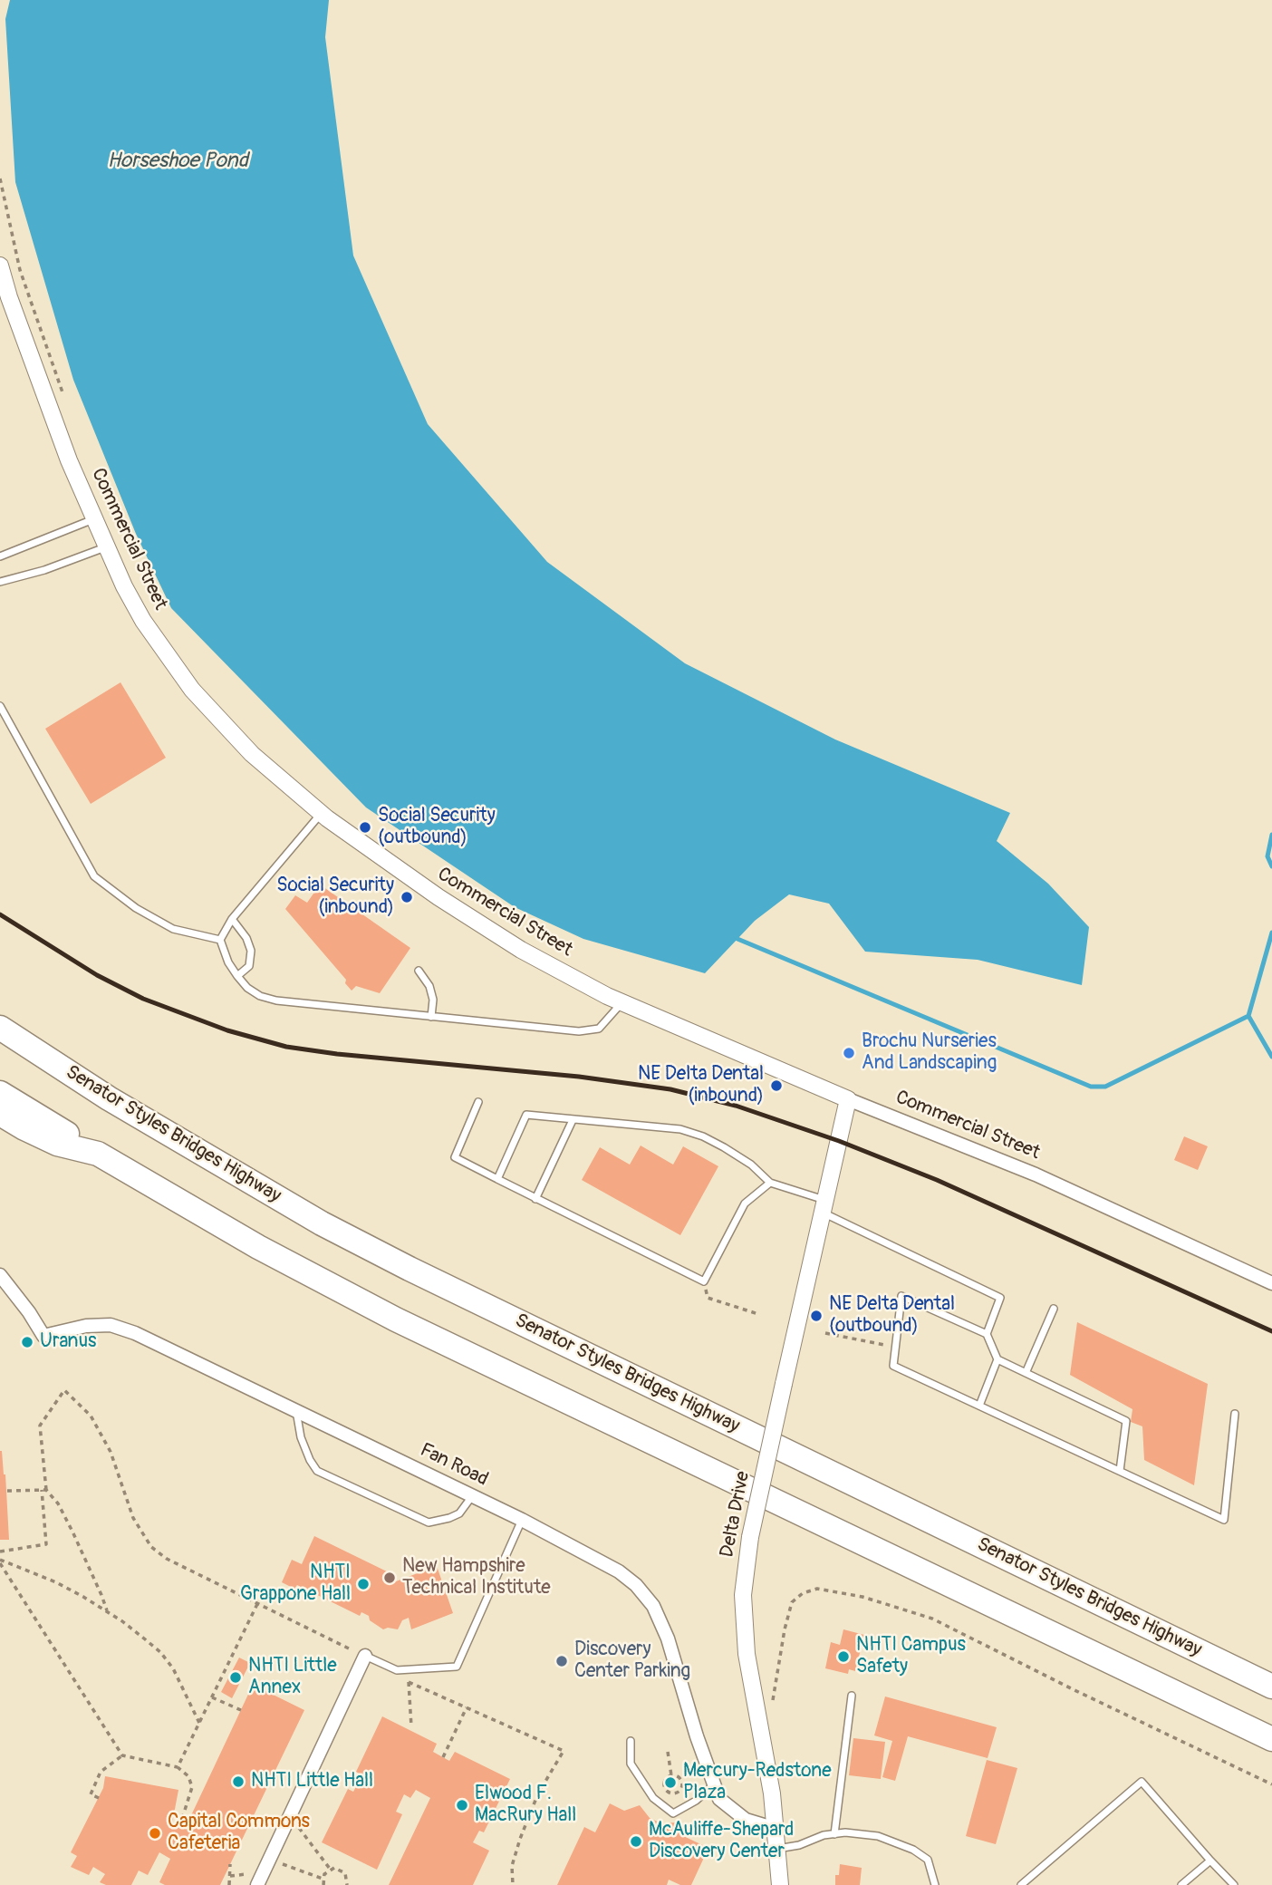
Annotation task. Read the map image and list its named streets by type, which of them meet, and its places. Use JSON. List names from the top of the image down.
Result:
{
  "streets": {
    "highway": ["Senator Styles Bridges Highway"],
    "street": ["Commercial Street", "Fan Road", "Delta Drive"]
  },
  "crossings": [
    ["Commercial Street", "Delta Drive"],
    ["Fan Road", "Delta Drive"]
  ],
  "water": ["Horseshoe Pond"],
  "places": [
    "Social Security (outbound)",
    "Social Security (inbound)",
    "Brochu Nurseries And Landscaping",
    "NE Delta Dental (inbound)",
    "NE Delta Dental (outbound)",
    "Uranus",
    "New Hampshire Technical Institute",
    "NHTI Grappone Hall",
    "NHTI Campus Safety",
    "Discovery Center Parking",
    "NHTI Little Annex",
    "NHTI Little Hall",
    "Mercury-Redstone Plaza",
    "Elwood F. MacRury Hall",
    "Capital Commons Cafeteria",
    "McAuliffe-Shepard Discovery Center"
  ]
}
